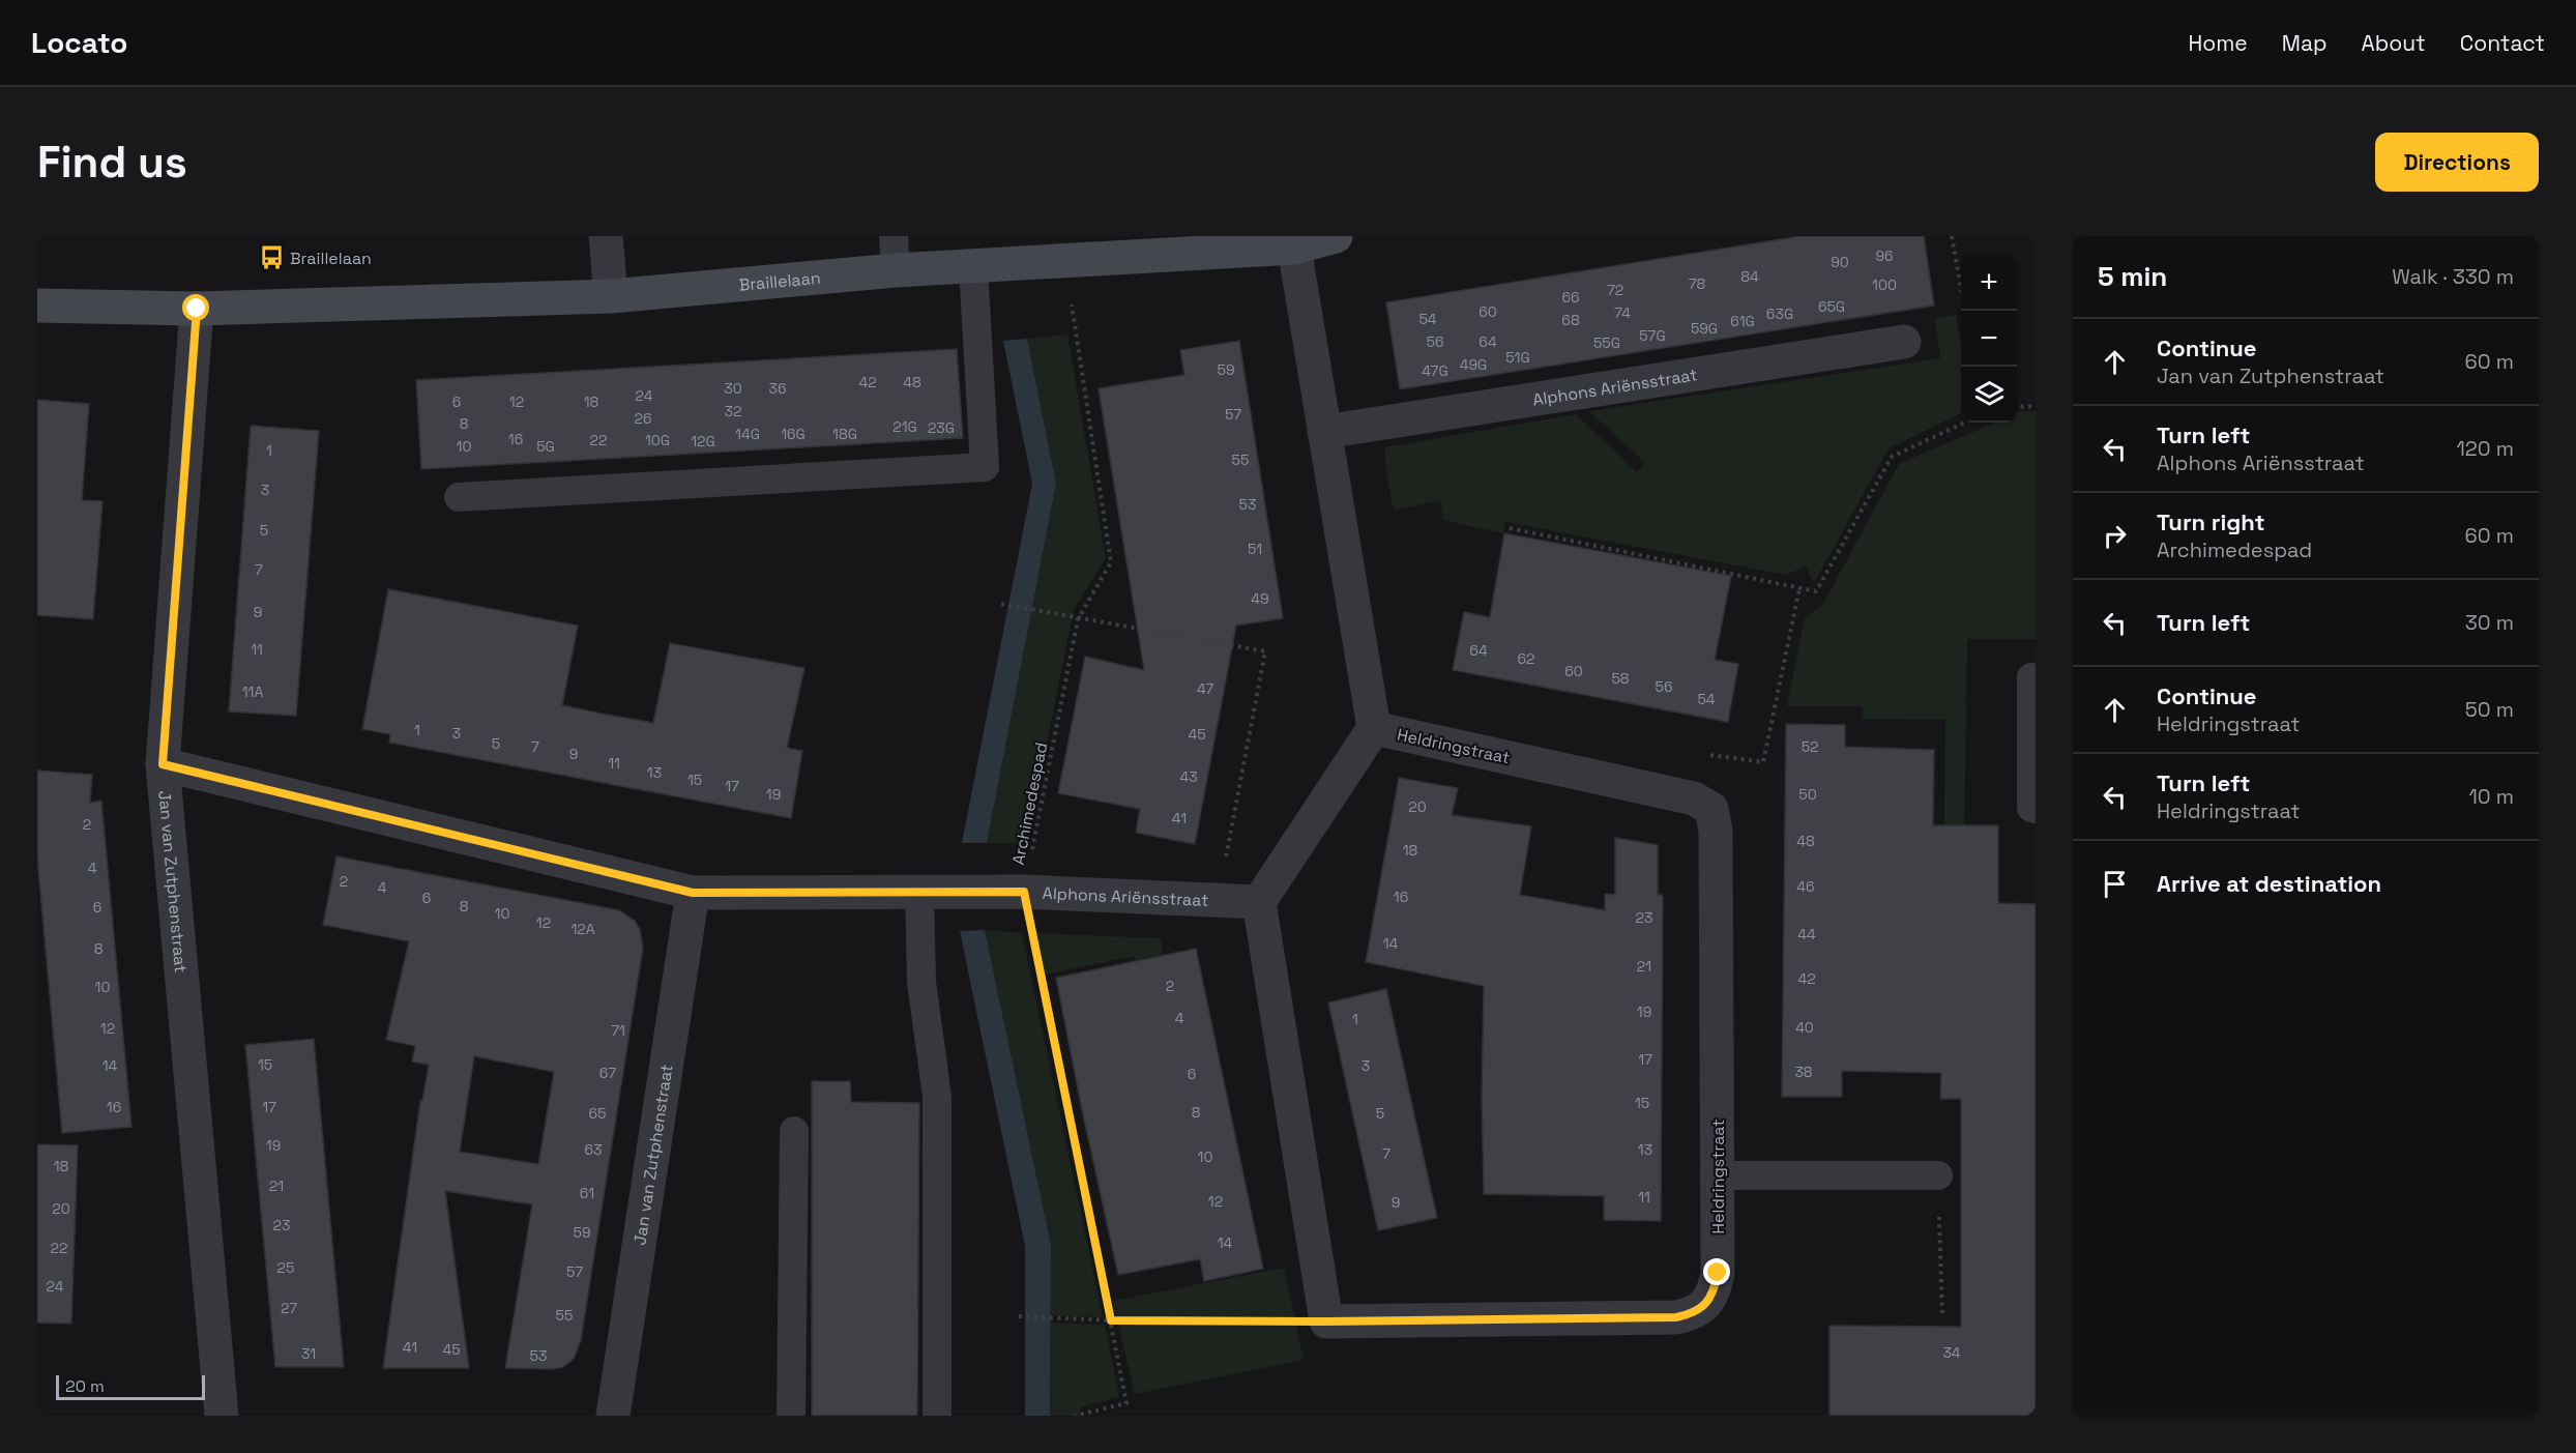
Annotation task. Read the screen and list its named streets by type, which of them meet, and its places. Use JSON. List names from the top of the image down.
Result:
{
  "streets": {
    "street": [
      "Braillelaan",
      "Alphons Ariënsstraat",
      "Heldringstraat",
      "Jan van Zutphenstraat"
    ],
    "path": ["Archimedespad"]
  },
  "crossings": [
    ["Braillelaan", "Archimedespad"],
    ["Braillelaan", "Jan van Zutphenstraat"],
    ["Alphons Ariënsstraat", "Archimedespad"],
    ["Alphons Ariënsstraat", "Jan van Zutphenstraat"]
  ],
  "places": {
    "bus stop": ["Braillelaan"]
  },
  "house_numbers": [
    "96",
    "90",
    "84",
    "78",
    "100",
    "72",
    "66",
    "65G",
    "60",
    "74",
    "63G",
    "54",
    "68",
    "61G",
    "59G",
    "57G",
    "56",
    "64",
    "55G",
    "51G",
    "49G",
    "59",
    "47G",
    "42",
    "48",
    "30",
    "36",
    "24",
    "6",
    "12",
    "18",
    "32",
    "57",
    "26",
    "8",
    "21G",
    "23G",
    "14G",
    "16G",
    "18G",
    "16",
    "22",
    "10G",
    "12G",
    "10",
    "5G",
    "1",
    "55",
    "3",
    "53",
    "5",
    "51",
    "7",
    "49",
    "9",
    "11",
    "64",
    "62",
    "60",
    "58",
    "56",
    "47",
    "11A",
    "54",
    "1",
    "3",
    "45",
    "5",
    "7",
    "52",
    "9",
    "11",
    "13",
    "43",
    "15",
    "17",
    "19",
    "50",
    "20",
    "41",
    "2",
    "48",
    "18",
    "4",
    "2",
    "46",
    "4",
    "16",
    "6",
    "8",
    "6",
    "10",
    "23",
    "12",
    "12A",
    "44",
    "14",
    "8",
    "21",
    "42",
    "2",
    "10",
    "19",
    "4",
    "1",
    "40",
    "12",
    "71",
    "17",
    "15",
    "14",
    "3",
    "38",
    "67",
    "6",
    "15",
    "16",
    "17",
    "8",
    "65",
    "5",
    "19",
    "63",
    "13",
    "7",
    "10",
    "18",
    "21",
    "61",
    "11",
    "12",
    "9",
    "20",
    "23",
    "59",
    "14",
    "22",
    "25",
    "57",
    "24",
    "27",
    "55",
    "41",
    "45",
    "34",
    "31",
    "53"
  ],
  "scale_bar": "20 m",
  "page": {
    "header": "Locato",
    "nav": [
      "Home",
      "Map",
      "About",
      "Contact"
    ],
    "buttons": "Directions",
    "title": "Find us",
    "heading": ["5 min", "Walk · 330 m"],
    "map_buttons": ["+", "−"],
    "list": [
      ["Continue", "Jan van Zutphenstraat", "60 m"],
      ["Turn left", "Alphons Ariënsstraat", "120 m"],
      ["Turn right", "Archimedespad", "60 m"],
      ["Turn left", "30 m"],
      ["Continue", "Heldringstraat", "50 m"],
      ["Turn left", "Heldringstraat", "10 m"],
      "Arrive at destination"
    ],
    "scale": "20 m"
  }
}
